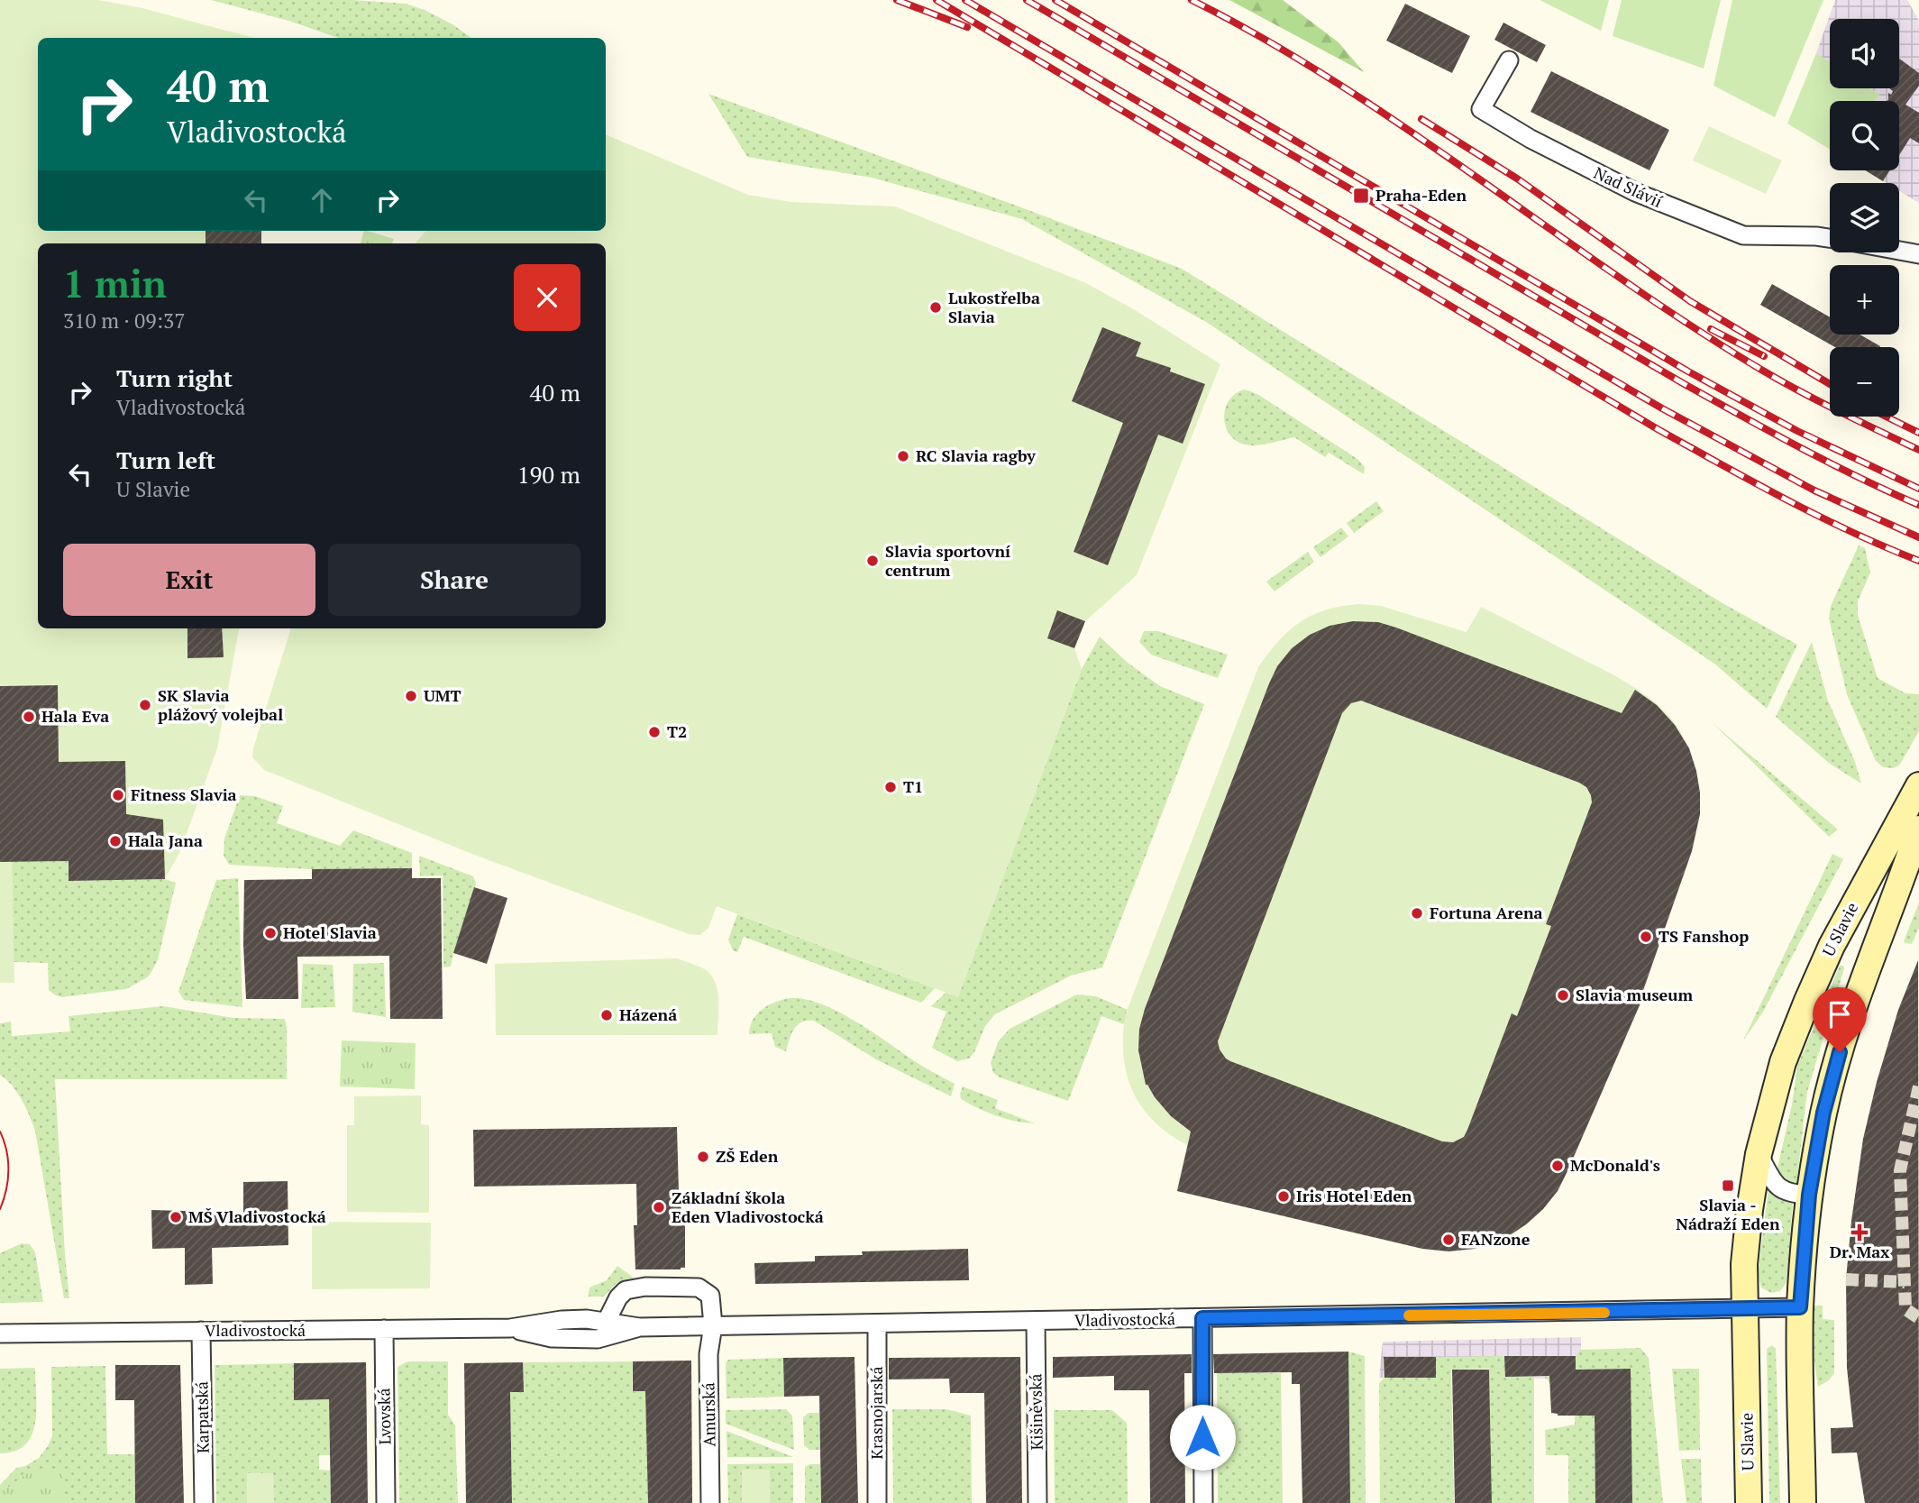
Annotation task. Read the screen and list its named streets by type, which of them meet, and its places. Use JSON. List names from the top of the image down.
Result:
{
  "streets": {
    "main road": ["U Slavie"],
    "street": [
      "Nad Slávií",
      "Vladivostocká",
      "Kišiněvská",
      "Krasnojarská",
      "Amurská",
      "Lvovská",
      "Karpatská"
    ]
  },
  "crossings": [
    ["U Slavie", "Vladivostocká"],
    ["Vladivostocká", "Kišiněvská"],
    ["Vladivostocká", "Krasnojarská"],
    ["Vladivostocká", "Amurská"],
    ["Vladivostocká", "Lvovská"],
    ["Vladivostocká", "Karpatská"]
  ],
  "places": {
    "transit": ["Praha-Eden", "Slavia - Nádraží Eden"],
    "other": [
      "Lukostřelba Slavia",
      "RC Slavia ragby",
      "Slavia sportovní centrum",
      "UMT",
      "SK Slavia plážový volejbal",
      "Hala Eva",
      "T2",
      "T1",
      "Fitness Slavia",
      "Hala Jana",
      "Fortuna Arena",
      "Hotel Slavia",
      "TS Fanshop",
      "Slavia museum",
      "Házená",
      "ZŠ Eden",
      "McDonald's",
      "Iris Hotel Eden",
      "Základní škola Eden Vladivostocká",
      "MŠ Vladivostocká",
      "FANzone"
    ],
    "health": ["Dr. Max"]
  },
  "page": {
    "map_buttons": ["+", "−"],
    "turn": ["40 m", "Vladivostocká"],
    "heading": ["1 min", "310 m · 09:37"],
    "list": [
      {
        "name": "Turn right",
        "note": "Vladivostocká",
        "value": "40 m"
      },
      {
        "name": "Turn left",
        "note": "U Slavie",
        "value": "190 m"
      }
    ],
    "buttons": ["Exit", "Share"]
  }
}
